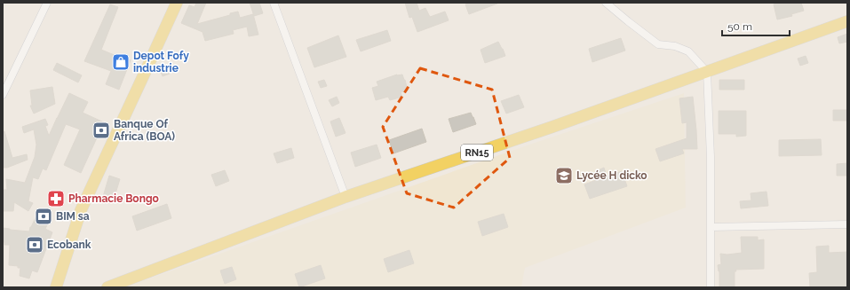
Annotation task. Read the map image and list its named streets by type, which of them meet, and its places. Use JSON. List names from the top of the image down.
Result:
{
  "streets": {
    "main road": ["RN15"]
  },
  "places": {
    "shop": ["Depot Fofy industrie"],
    "bank": ["Banque Of Africa (BOA)", "BIM sa", "Ecobank"],
    "school or university": ["Lycée H dicko"],
    "pharmacy": ["Pharmacie Bongo"]
  },
  "scale_bar": "50 m"
}
